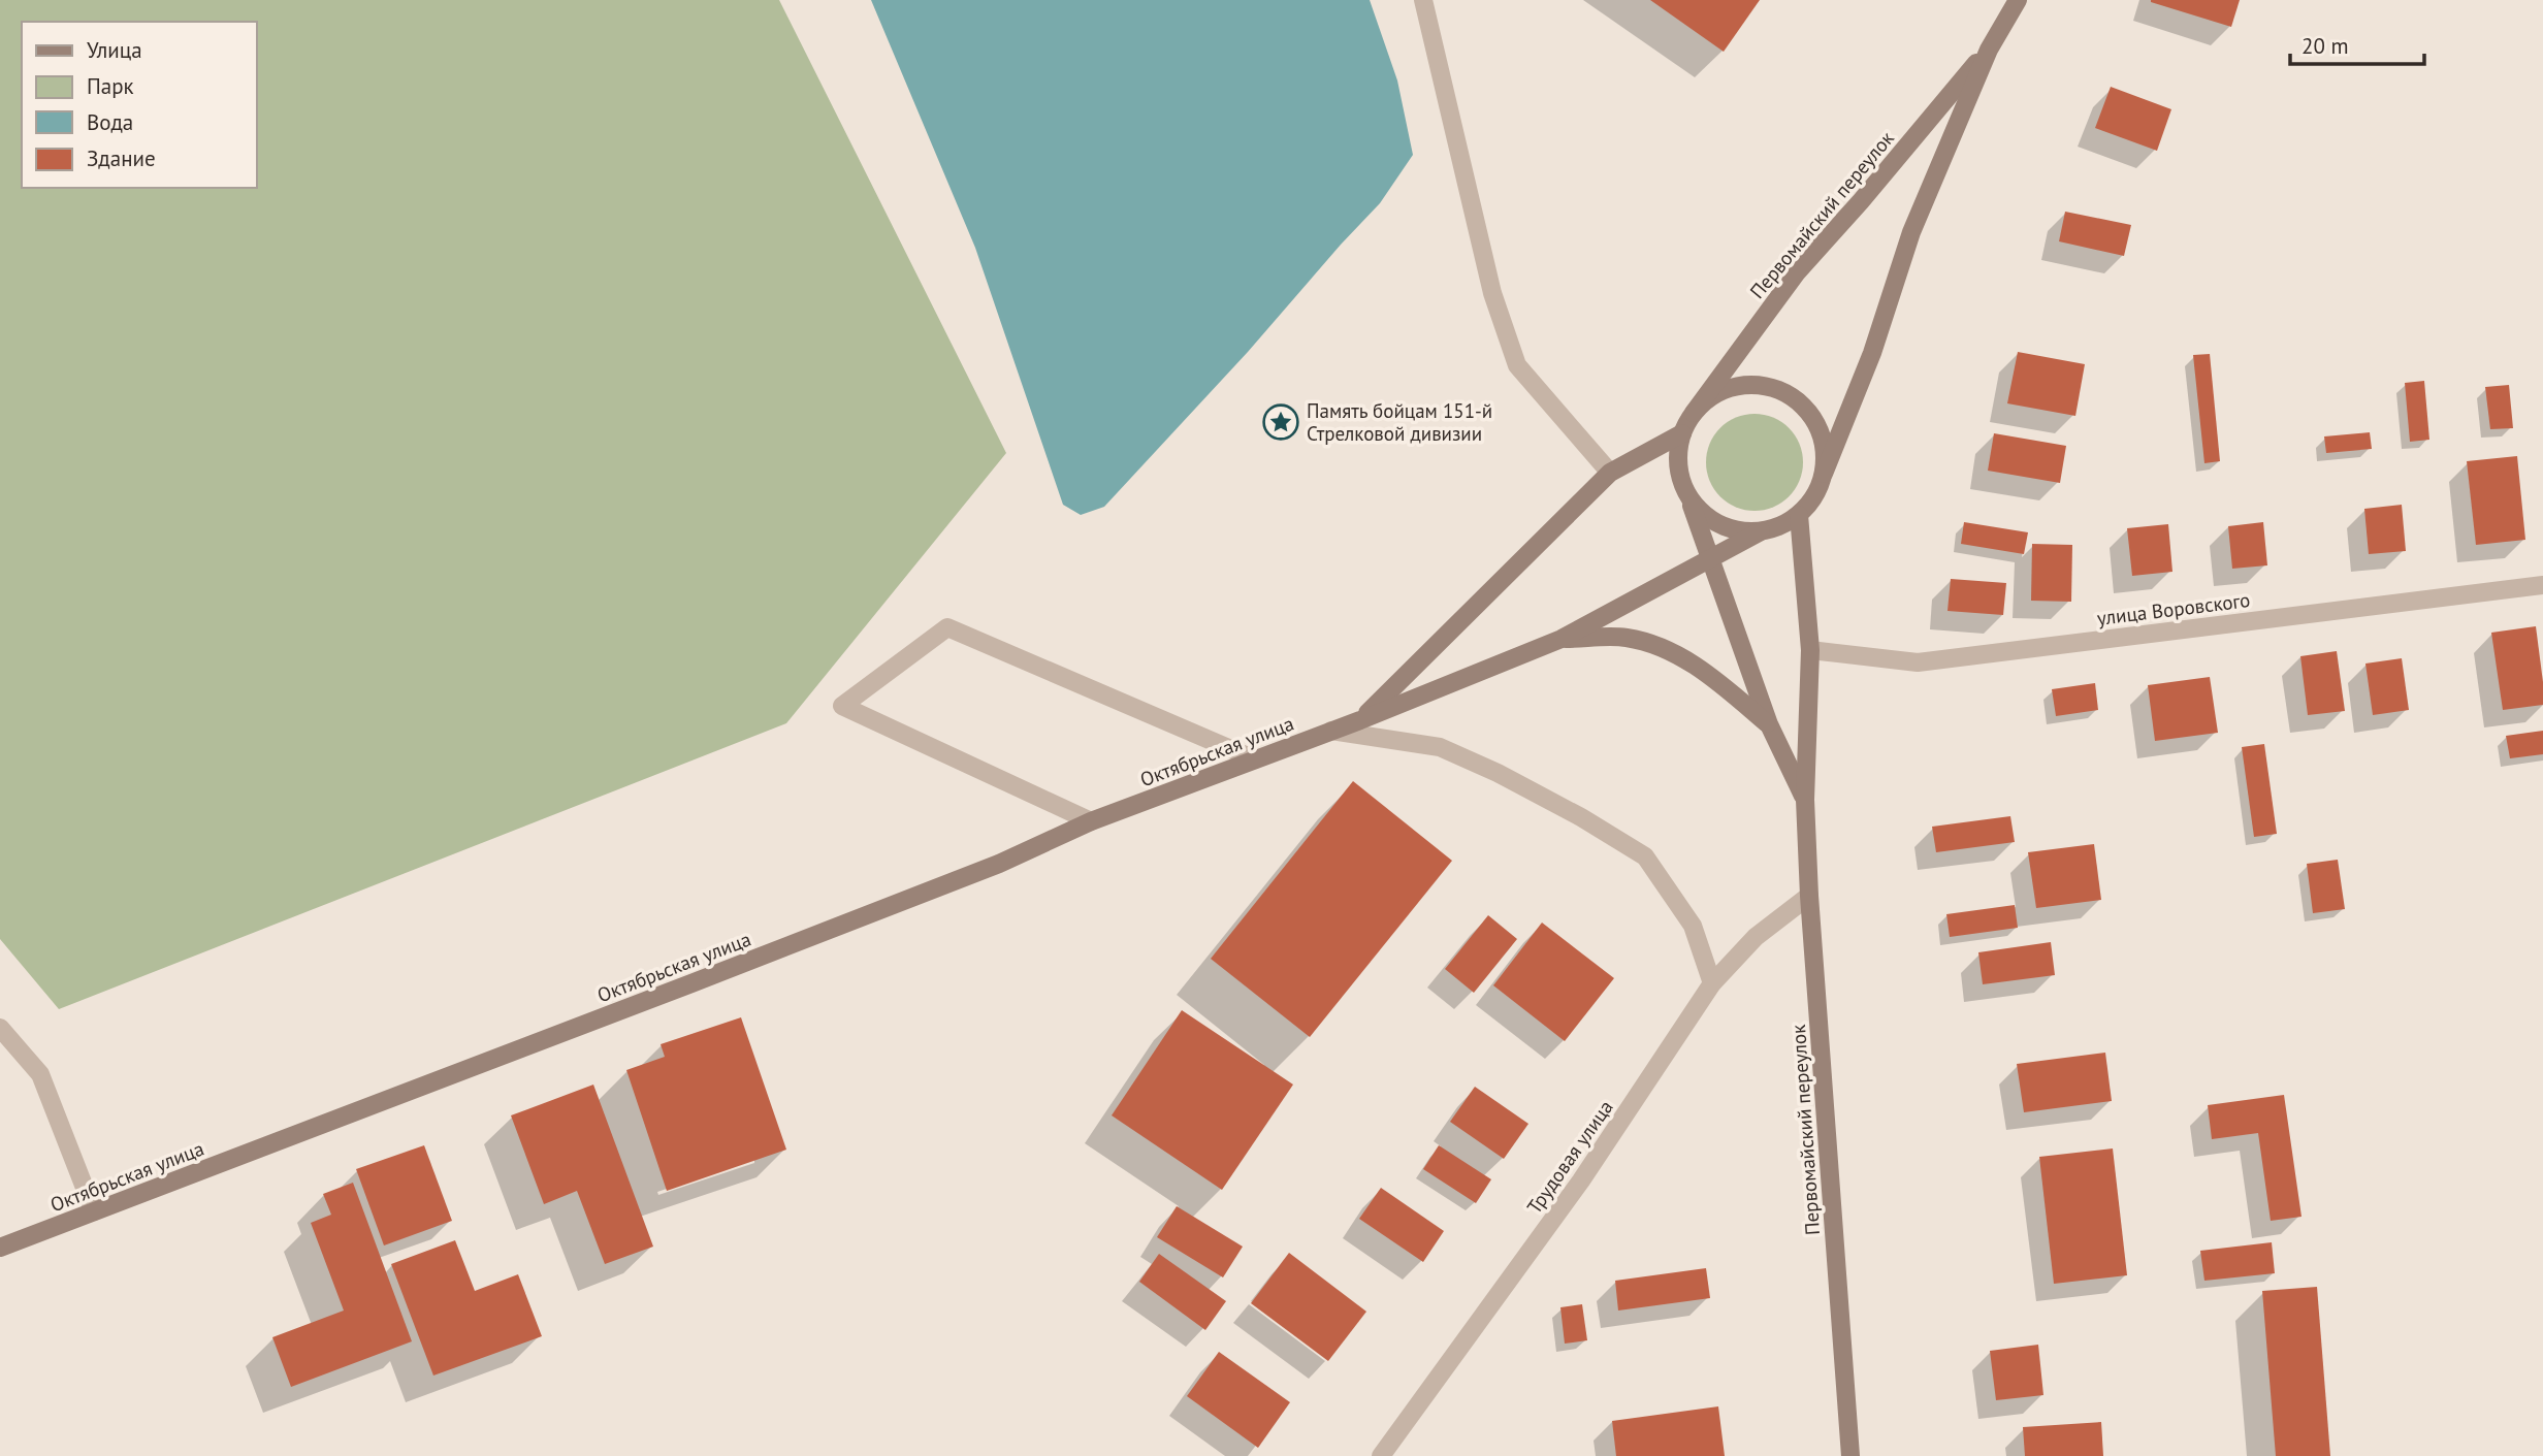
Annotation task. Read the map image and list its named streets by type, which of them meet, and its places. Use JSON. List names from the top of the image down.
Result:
{
  "streets": {
    "street": [
      "Первомайский переулок",
      "улица Воровского",
      "Октябрьская улица",
      "Трудовая улица"
    ]
  },
  "crossings": [
    ["Первомайский переулок", "улица Воровского"],
    ["Первомайский переулок", "Октябрьская улица"],
    ["Первомайский переулок", "Трудовая улица"]
  ],
  "places": {
    "place": ["Память бойцам 151-й Стрелковой дивизии"]
  },
  "legend": [
    "Улица",
    "Парк",
    "Вода",
    "Здание"
  ],
  "scale_bar": "20 m"
}
